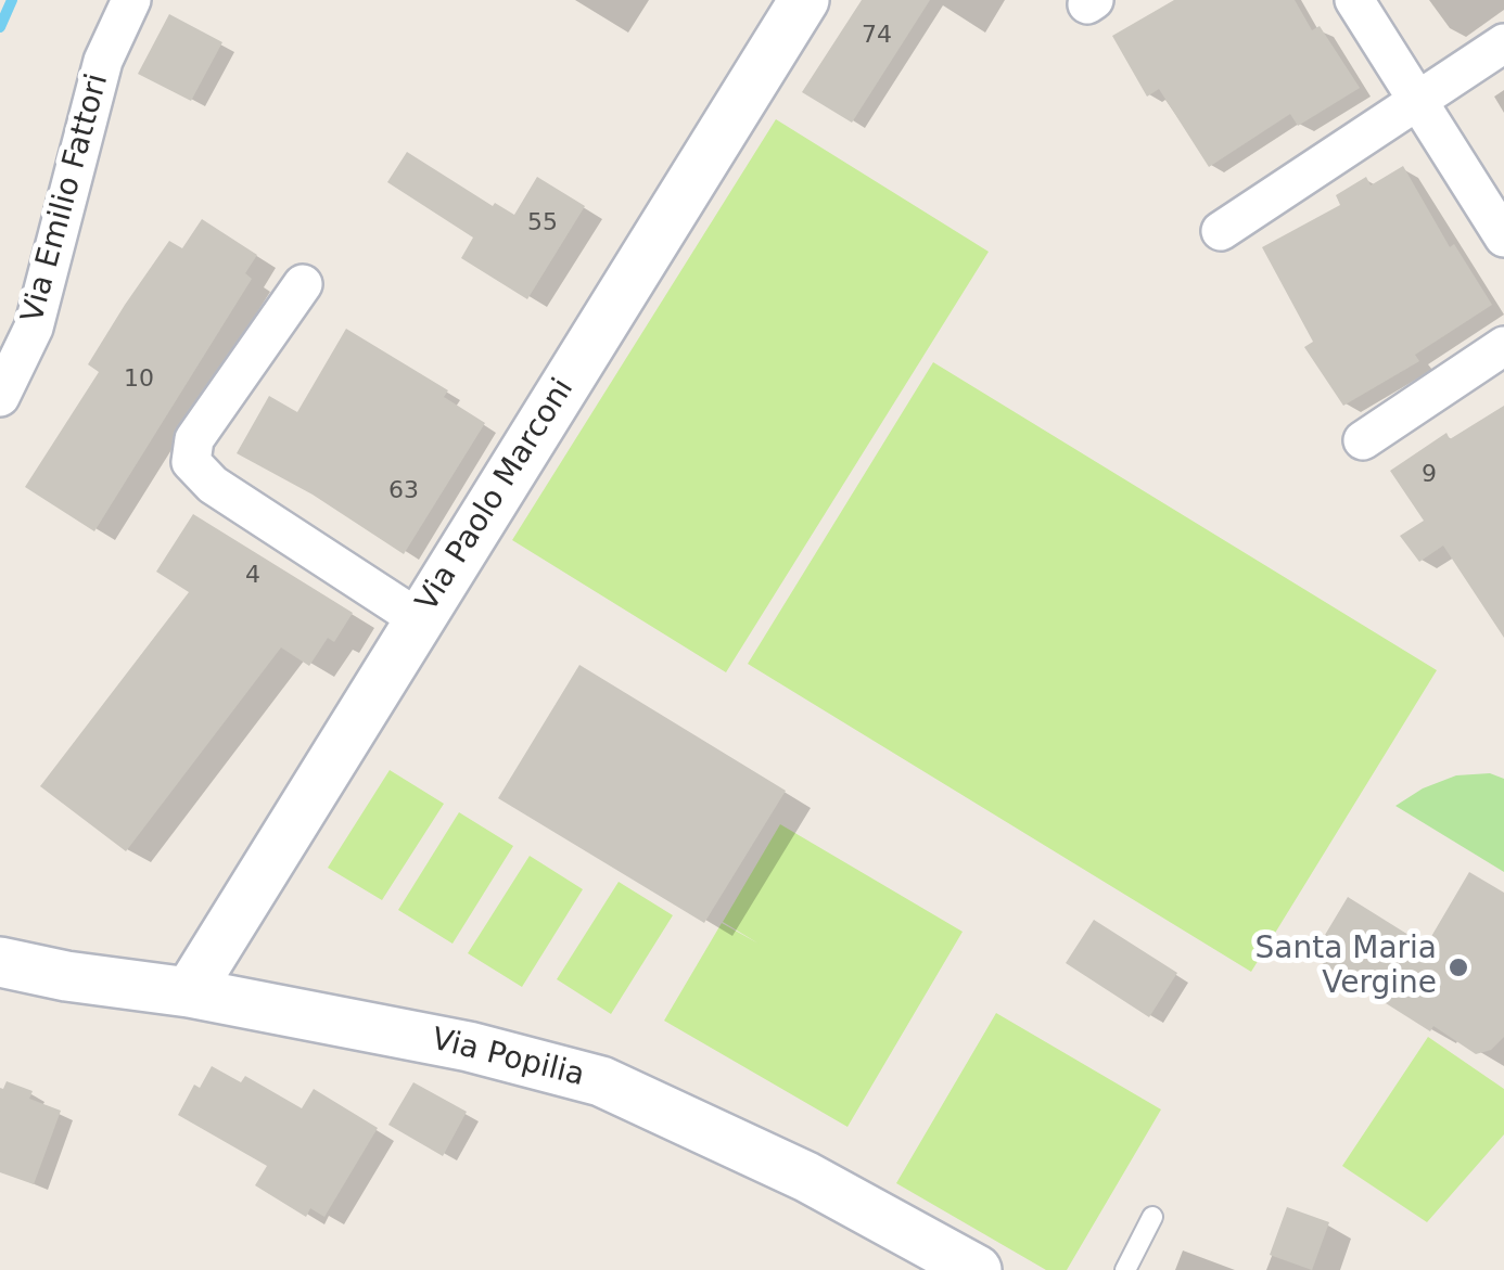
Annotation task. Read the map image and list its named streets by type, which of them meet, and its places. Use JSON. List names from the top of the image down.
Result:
{
  "streets": {
    "street": ["Via Emilio Fattori", "Via Paolo Marconi", "Via Popilia"]
  },
  "crossings": [
    ["Via Paolo Marconi", "Via Popilia"]
  ],
  "places": ["Santa Maria Vergine"],
  "house_numbers": [
    "74",
    "55",
    "10",
    "9",
    "63",
    "4"
  ]
}
